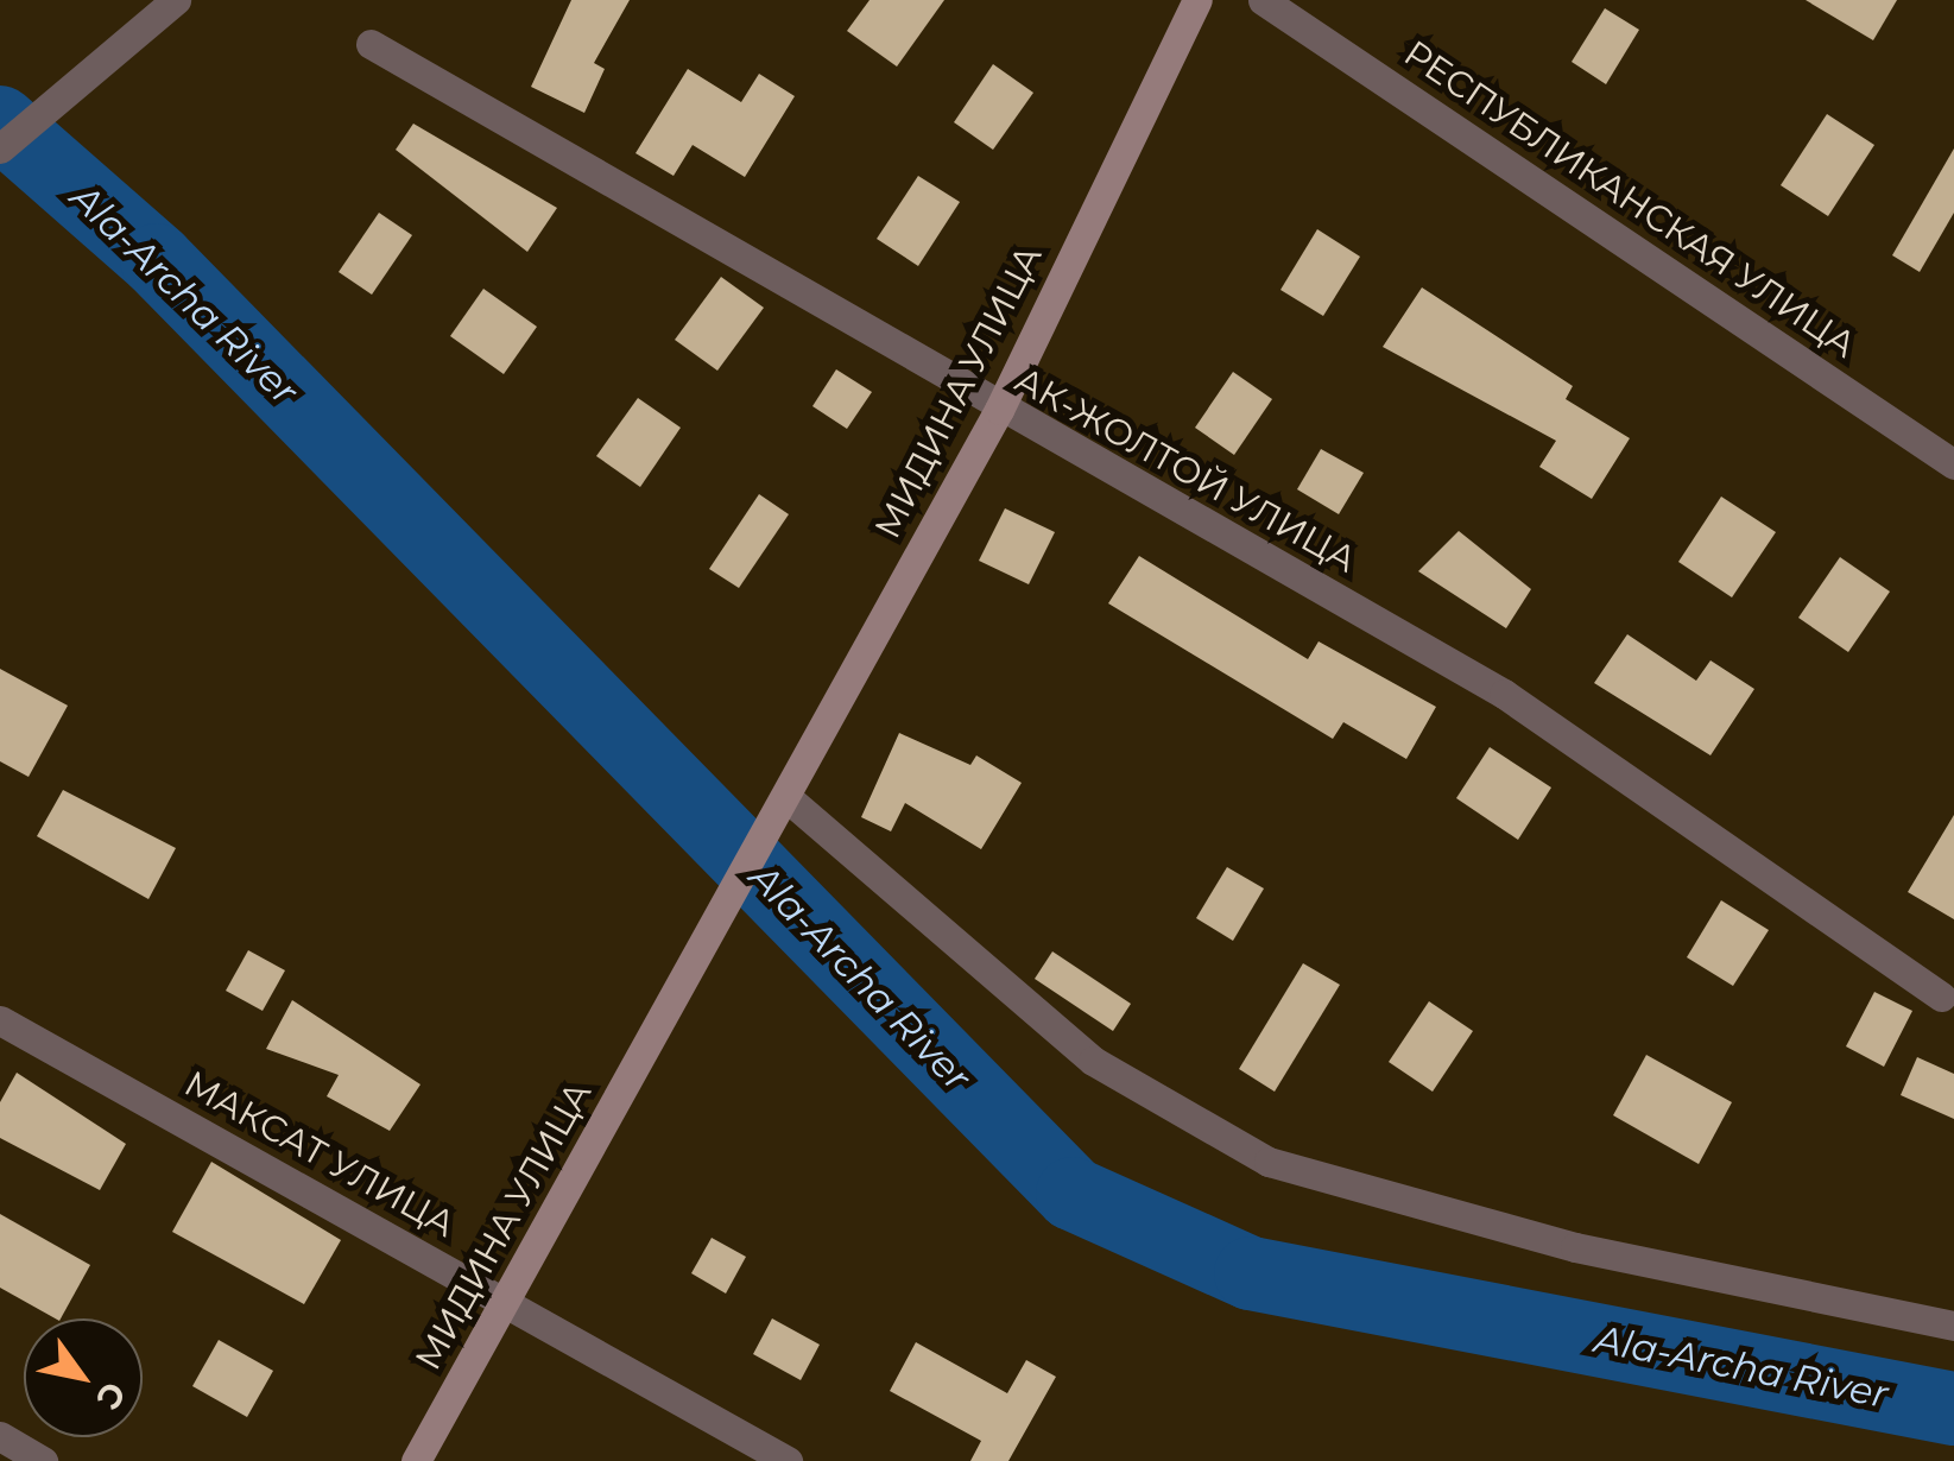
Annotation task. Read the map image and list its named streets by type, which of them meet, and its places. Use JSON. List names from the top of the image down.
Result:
{
  "streets": {
    "street": [
      "РЕСПУБЛИКАНСКАЯ УЛИЦА",
      "МИДИНА УЛИЦА",
      "АК-ЖОЛТОЙ УЛИЦА",
      "МАКСАТ УЛИЦА"
    ]
  },
  "crossings": [
    ["МИДИНА УЛИЦА", "АК-ЖОЛТОЙ УЛИЦА"],
    ["МИДИНА УЛИЦА", "МАКСАТ УЛИЦА"]
  ],
  "water": ["Ala-Archa River"],
  "north": "bottom right"
}
